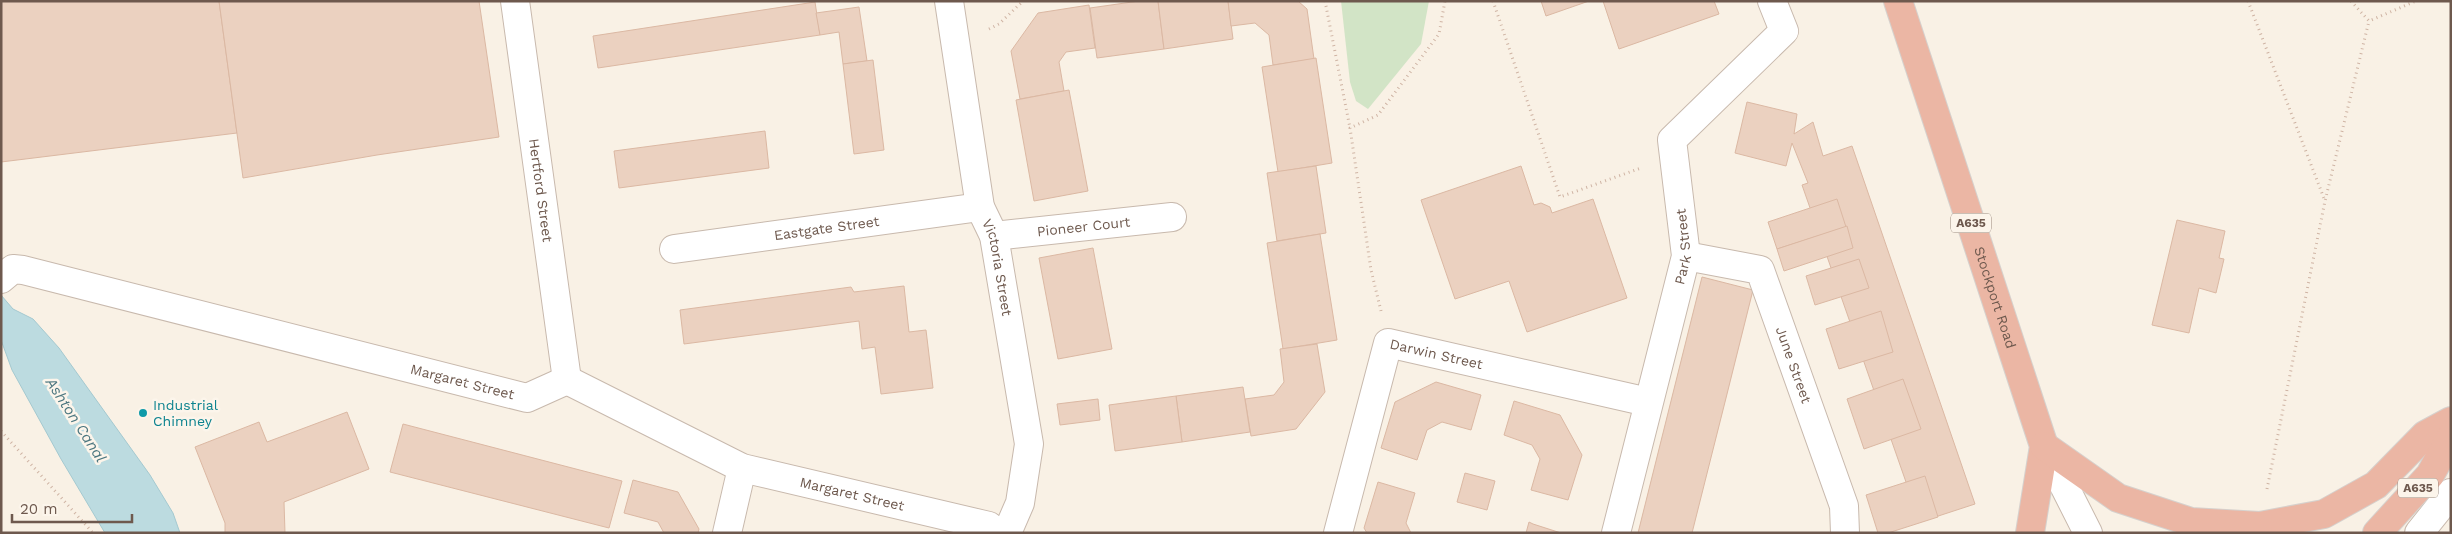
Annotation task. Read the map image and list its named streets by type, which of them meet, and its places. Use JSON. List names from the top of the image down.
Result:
{
  "streets": {
    "highway": ["A635", "Stockport Road"],
    "street": [
      "Hertford Street",
      "Pioneer Court",
      "Eastgate Street",
      "Park Street",
      "Victoria Street",
      "Darwin Street",
      "June Street",
      "Margaret Street"
    ]
  },
  "crossings": [
    ["Hertford Street", "Margaret Street"],
    ["A635", "Stockport Road"],
    ["Pioneer Court", "Victoria Street"],
    ["Eastgate Street", "Victoria Street"],
    ["Park Street", "Darwin Street"],
    ["Park Street", "June Street"]
  ],
  "water": ["Ashton Canal"],
  "places": ["Industrial Chimney"],
  "scale_bar": "20 m"
}
